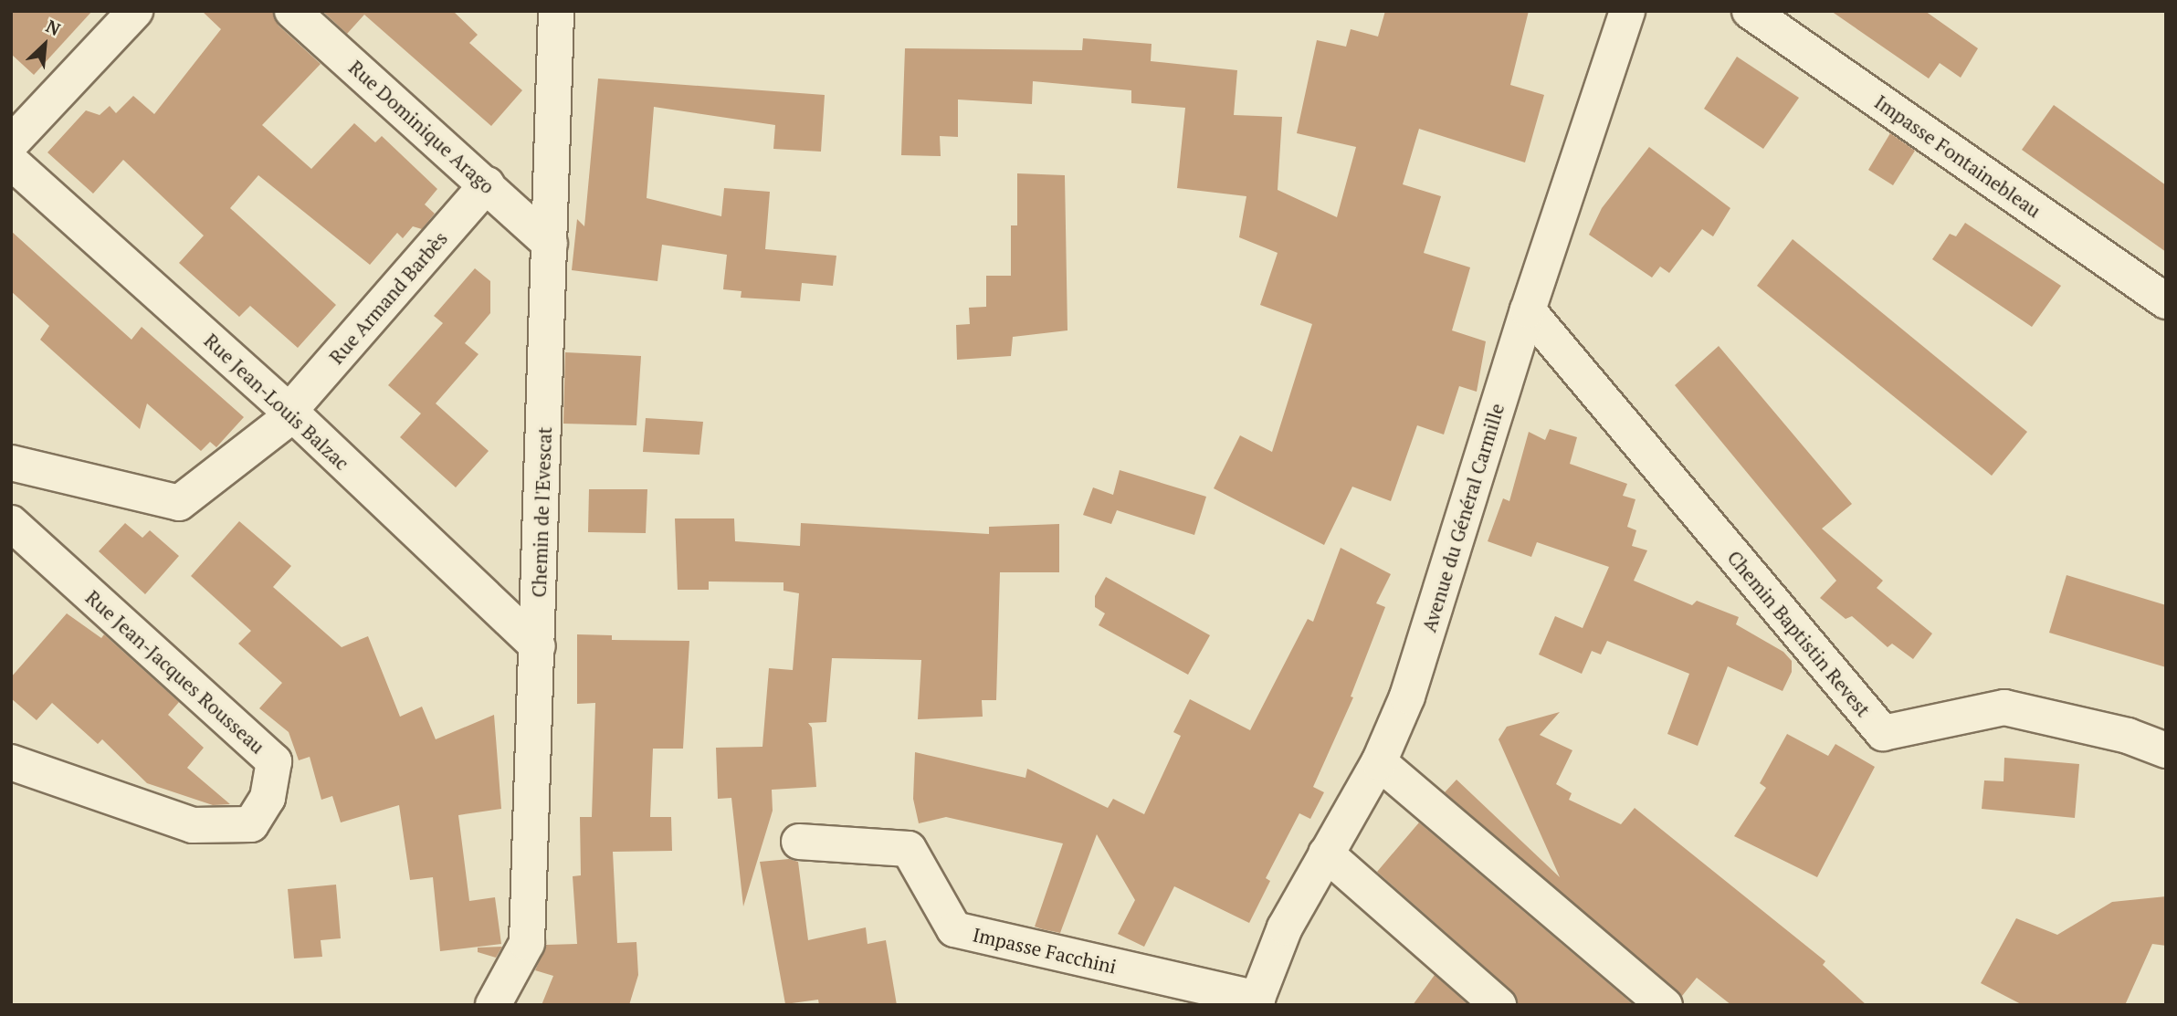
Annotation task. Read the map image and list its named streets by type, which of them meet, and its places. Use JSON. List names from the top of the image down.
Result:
{
  "streets": {
    "street": [
      "Rue Dominique Arago",
      "Impasse Fontainebleau",
      "Rue Armand Barbès",
      "Rue Jean-Louis Balzac",
      "Chemin de l'Evescat",
      "Avenue du Général Carmille",
      "Chemin Baptistin Revest",
      "Rue Jean-Jacques Rousseau",
      "Impasse Facchini"
    ]
  },
  "crossings": [
    ["Rue Dominique Arago", "Rue Armand Barbès"],
    ["Rue Dominique Arago", "Chemin de l'Evescat"],
    ["Rue Armand Barbès", "Rue Jean-Louis Balzac"],
    ["Rue Jean-Louis Balzac", "Chemin de l'Evescat"],
    ["Avenue du Général Carmille", "Chemin Baptistin Revest"],
    ["Avenue du Général Carmille", "Impasse Facchini"]
  ],
  "north": "top right"
}
